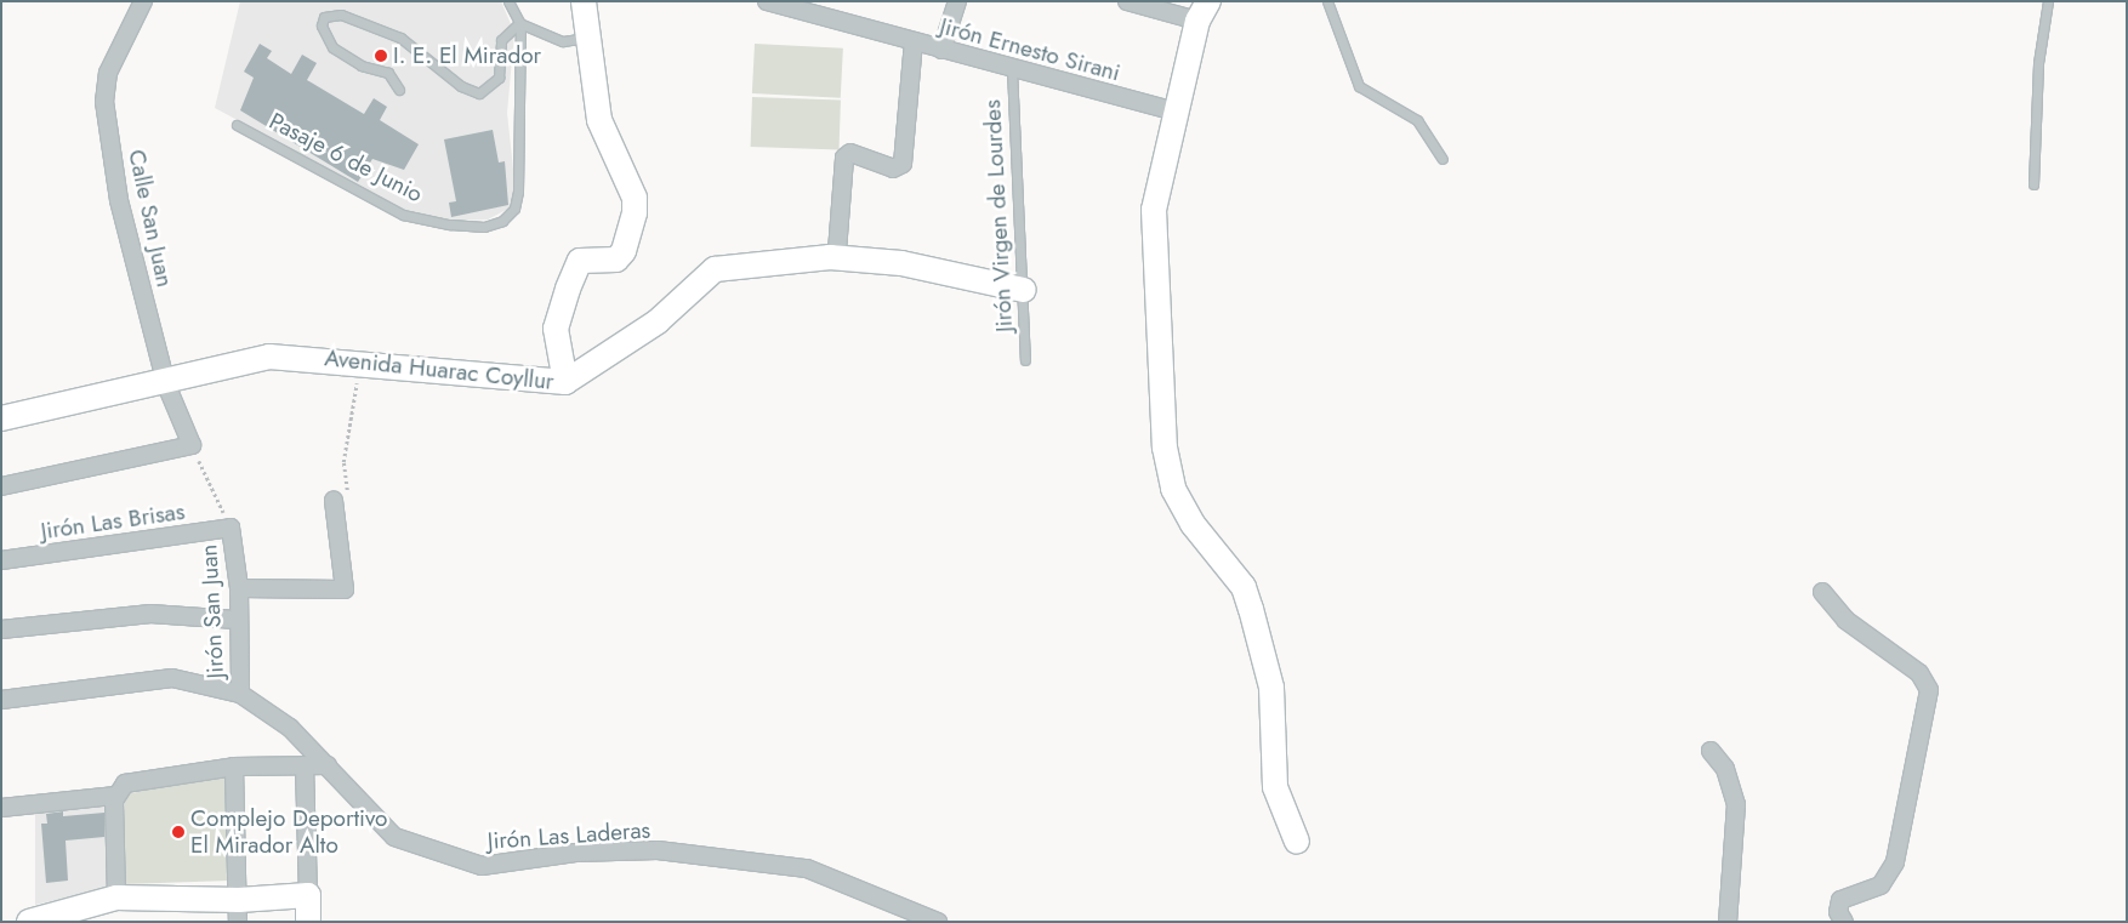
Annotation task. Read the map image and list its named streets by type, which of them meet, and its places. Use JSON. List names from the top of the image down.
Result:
{
  "streets": {
    "main road": ["Avenida Huarac Coyllur"],
    "street": [
      "Jirón Ernesto Sirani",
      "Calle San Juan",
      "Jirón Las Brisas",
      "Jirón San Juan",
      "Jirón Las Laderas"
    ],
    "lane": ["Pasaje 6 de Junio", "Jirón Virgen de Lourdes"]
  },
  "crossings": [
    ["Jirón Ernesto Sirani", "Jirón Virgen de Lourdes"],
    ["Jirón Virgen de Lourdes", "Avenida Huarac Coyllur"],
    ["Calle San Juan", "Avenida Huarac Coyllur"],
    ["Jirón Las Brisas", "Jirón San Juan"],
    ["Jirón San Juan", "Jirón Las Laderas"]
  ],
  "places": ["I. E. El Mirador", "Complejo Deportivo El Mirador Alto"]
}
